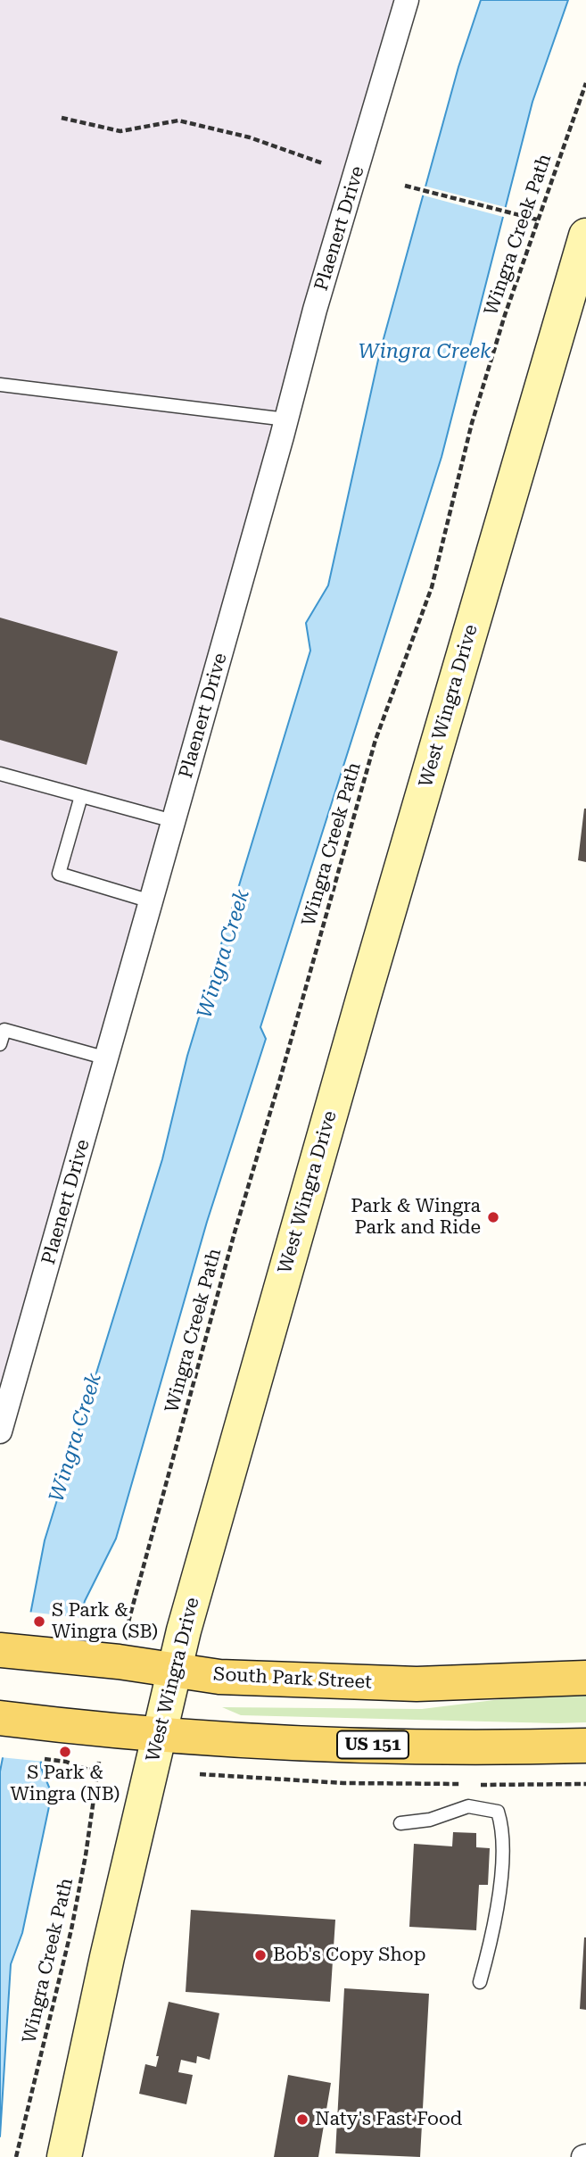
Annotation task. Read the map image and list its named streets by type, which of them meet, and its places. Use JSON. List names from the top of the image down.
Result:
{
  "streets": {
    "main road": ["South Park Street", "US 151"],
    "street": ["Plaenert Drive", "West Wingra Drive"],
    "path": ["Wingra Creek Path"]
  },
  "crossings": [
    ["West Wingra Drive", "South Park Street"],
    ["West Wingra Drive", "US 151"]
  ],
  "water": ["Wingra Creek"],
  "places": [
    "Park & Wingra Park and Ride",
    "S Park & Wingra (SB)",
    "S Park & Wingra (NB)",
    "Bob's Copy Shop",
    "Naty's Fast Food"
  ]
}
